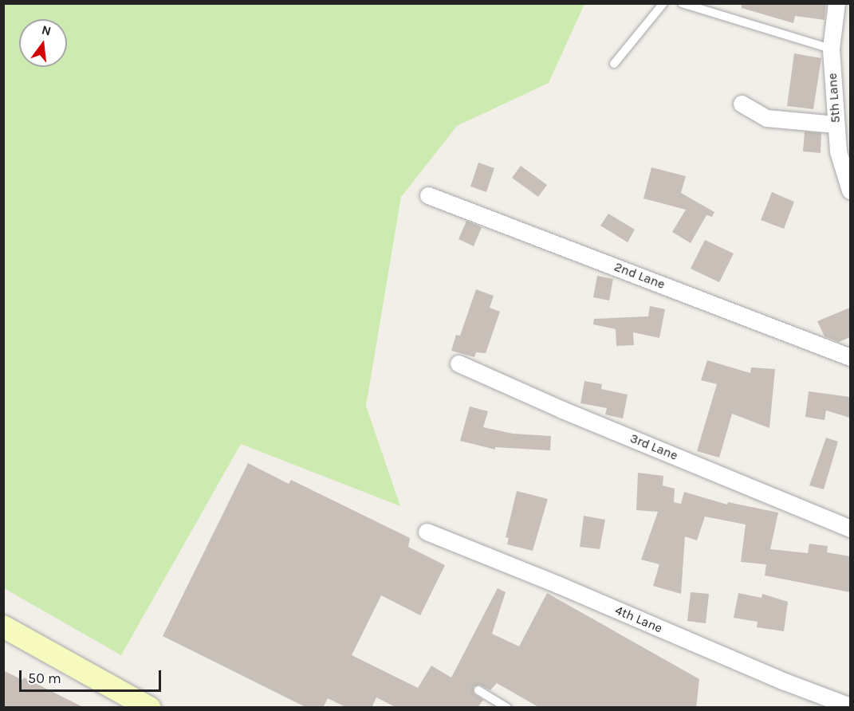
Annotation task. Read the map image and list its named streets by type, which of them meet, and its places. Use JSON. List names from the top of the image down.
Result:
{
  "streets": {
    "street": [
      "5th Lane",
      "2nd Lane",
      "3rd Lane",
      "4th Lane"
    ]
  },
  "scale_bar": "50 m",
  "north": "top"
}
